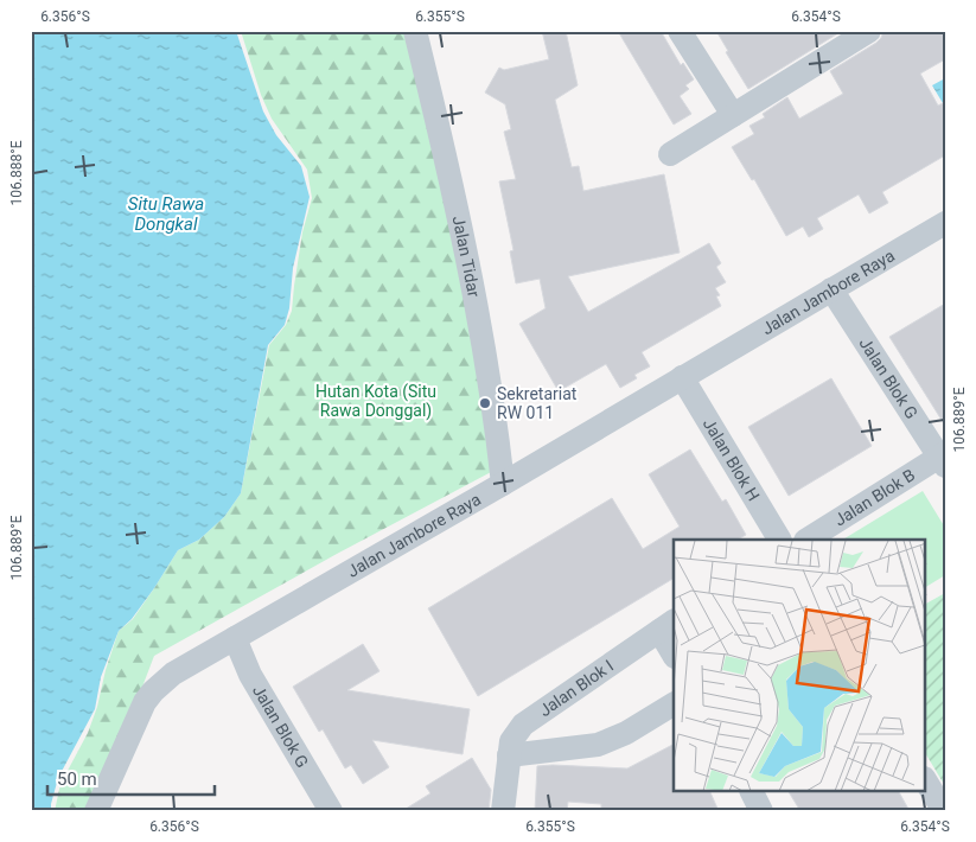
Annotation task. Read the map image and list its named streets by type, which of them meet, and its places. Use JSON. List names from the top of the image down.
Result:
{
  "streets": {
    "street": [
      "Jalan Tidar",
      "Jalan Jambore Raya",
      "Jalan Blok G",
      "Jalan Blok H",
      "Jalan Blok B",
      "Jalan Blok I"
    ]
  },
  "crossings": [
    ["Jalan Tidar", "Jalan Jambore Raya"],
    ["Jalan Jambore Raya", "Jalan Blok G"],
    ["Jalan Jambore Raya", "Jalan Blok H"],
    ["Jalan Blok G", "Jalan Blok B"]
  ],
  "water": ["Situ Rawa Dongkal"],
  "parks": ["Hutan Kota (Situ Rawa Donggal)"],
  "places": ["Sekretariat RW 011"],
  "scale_bar": "50 m",
  "coordinates": [
    "6.356°S",
    "6.355°S",
    "6.354°S",
    "106.888°E",
    "106.889°E"
  ]
}
